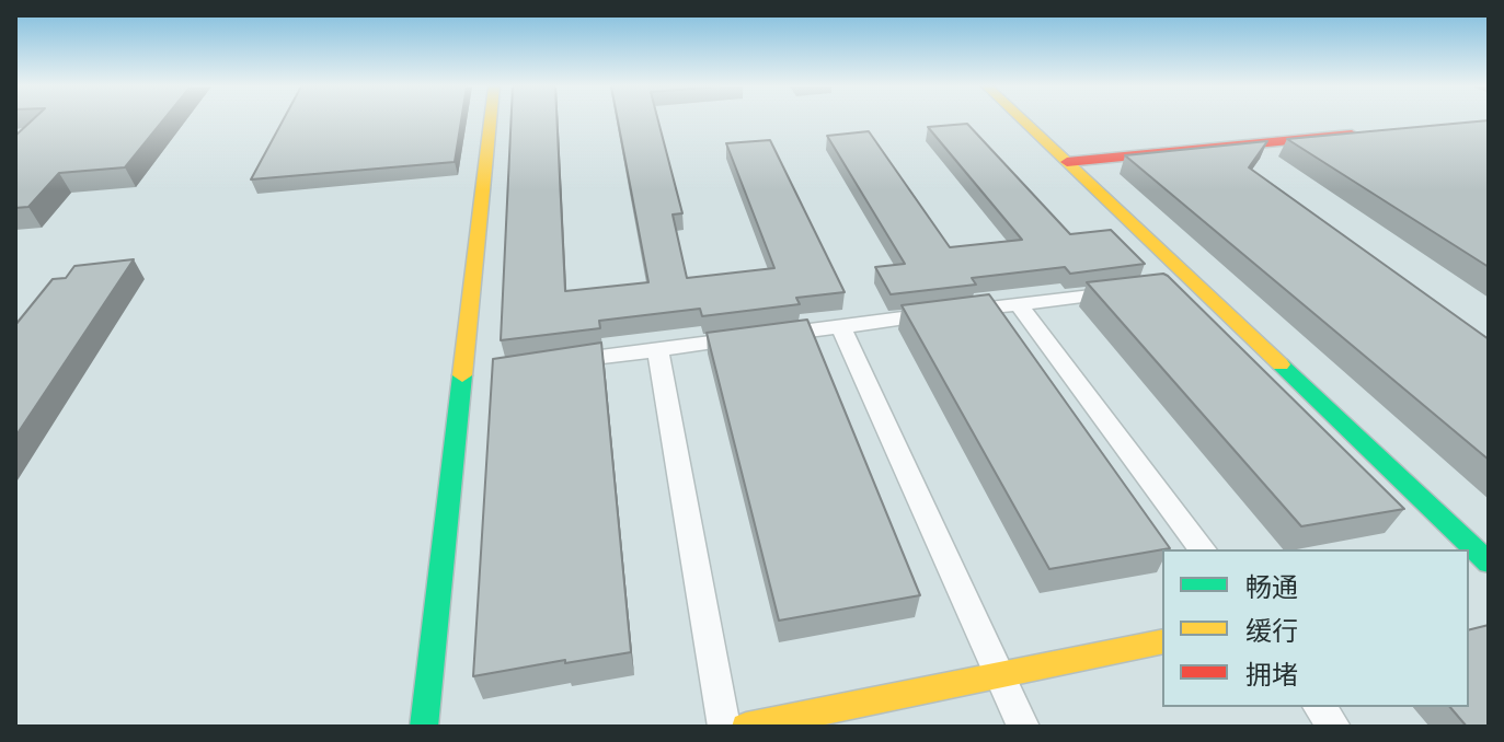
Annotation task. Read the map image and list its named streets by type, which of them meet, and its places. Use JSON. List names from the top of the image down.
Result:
{
  "legend": ["畅通", "缓行", "拥堵"]
}
